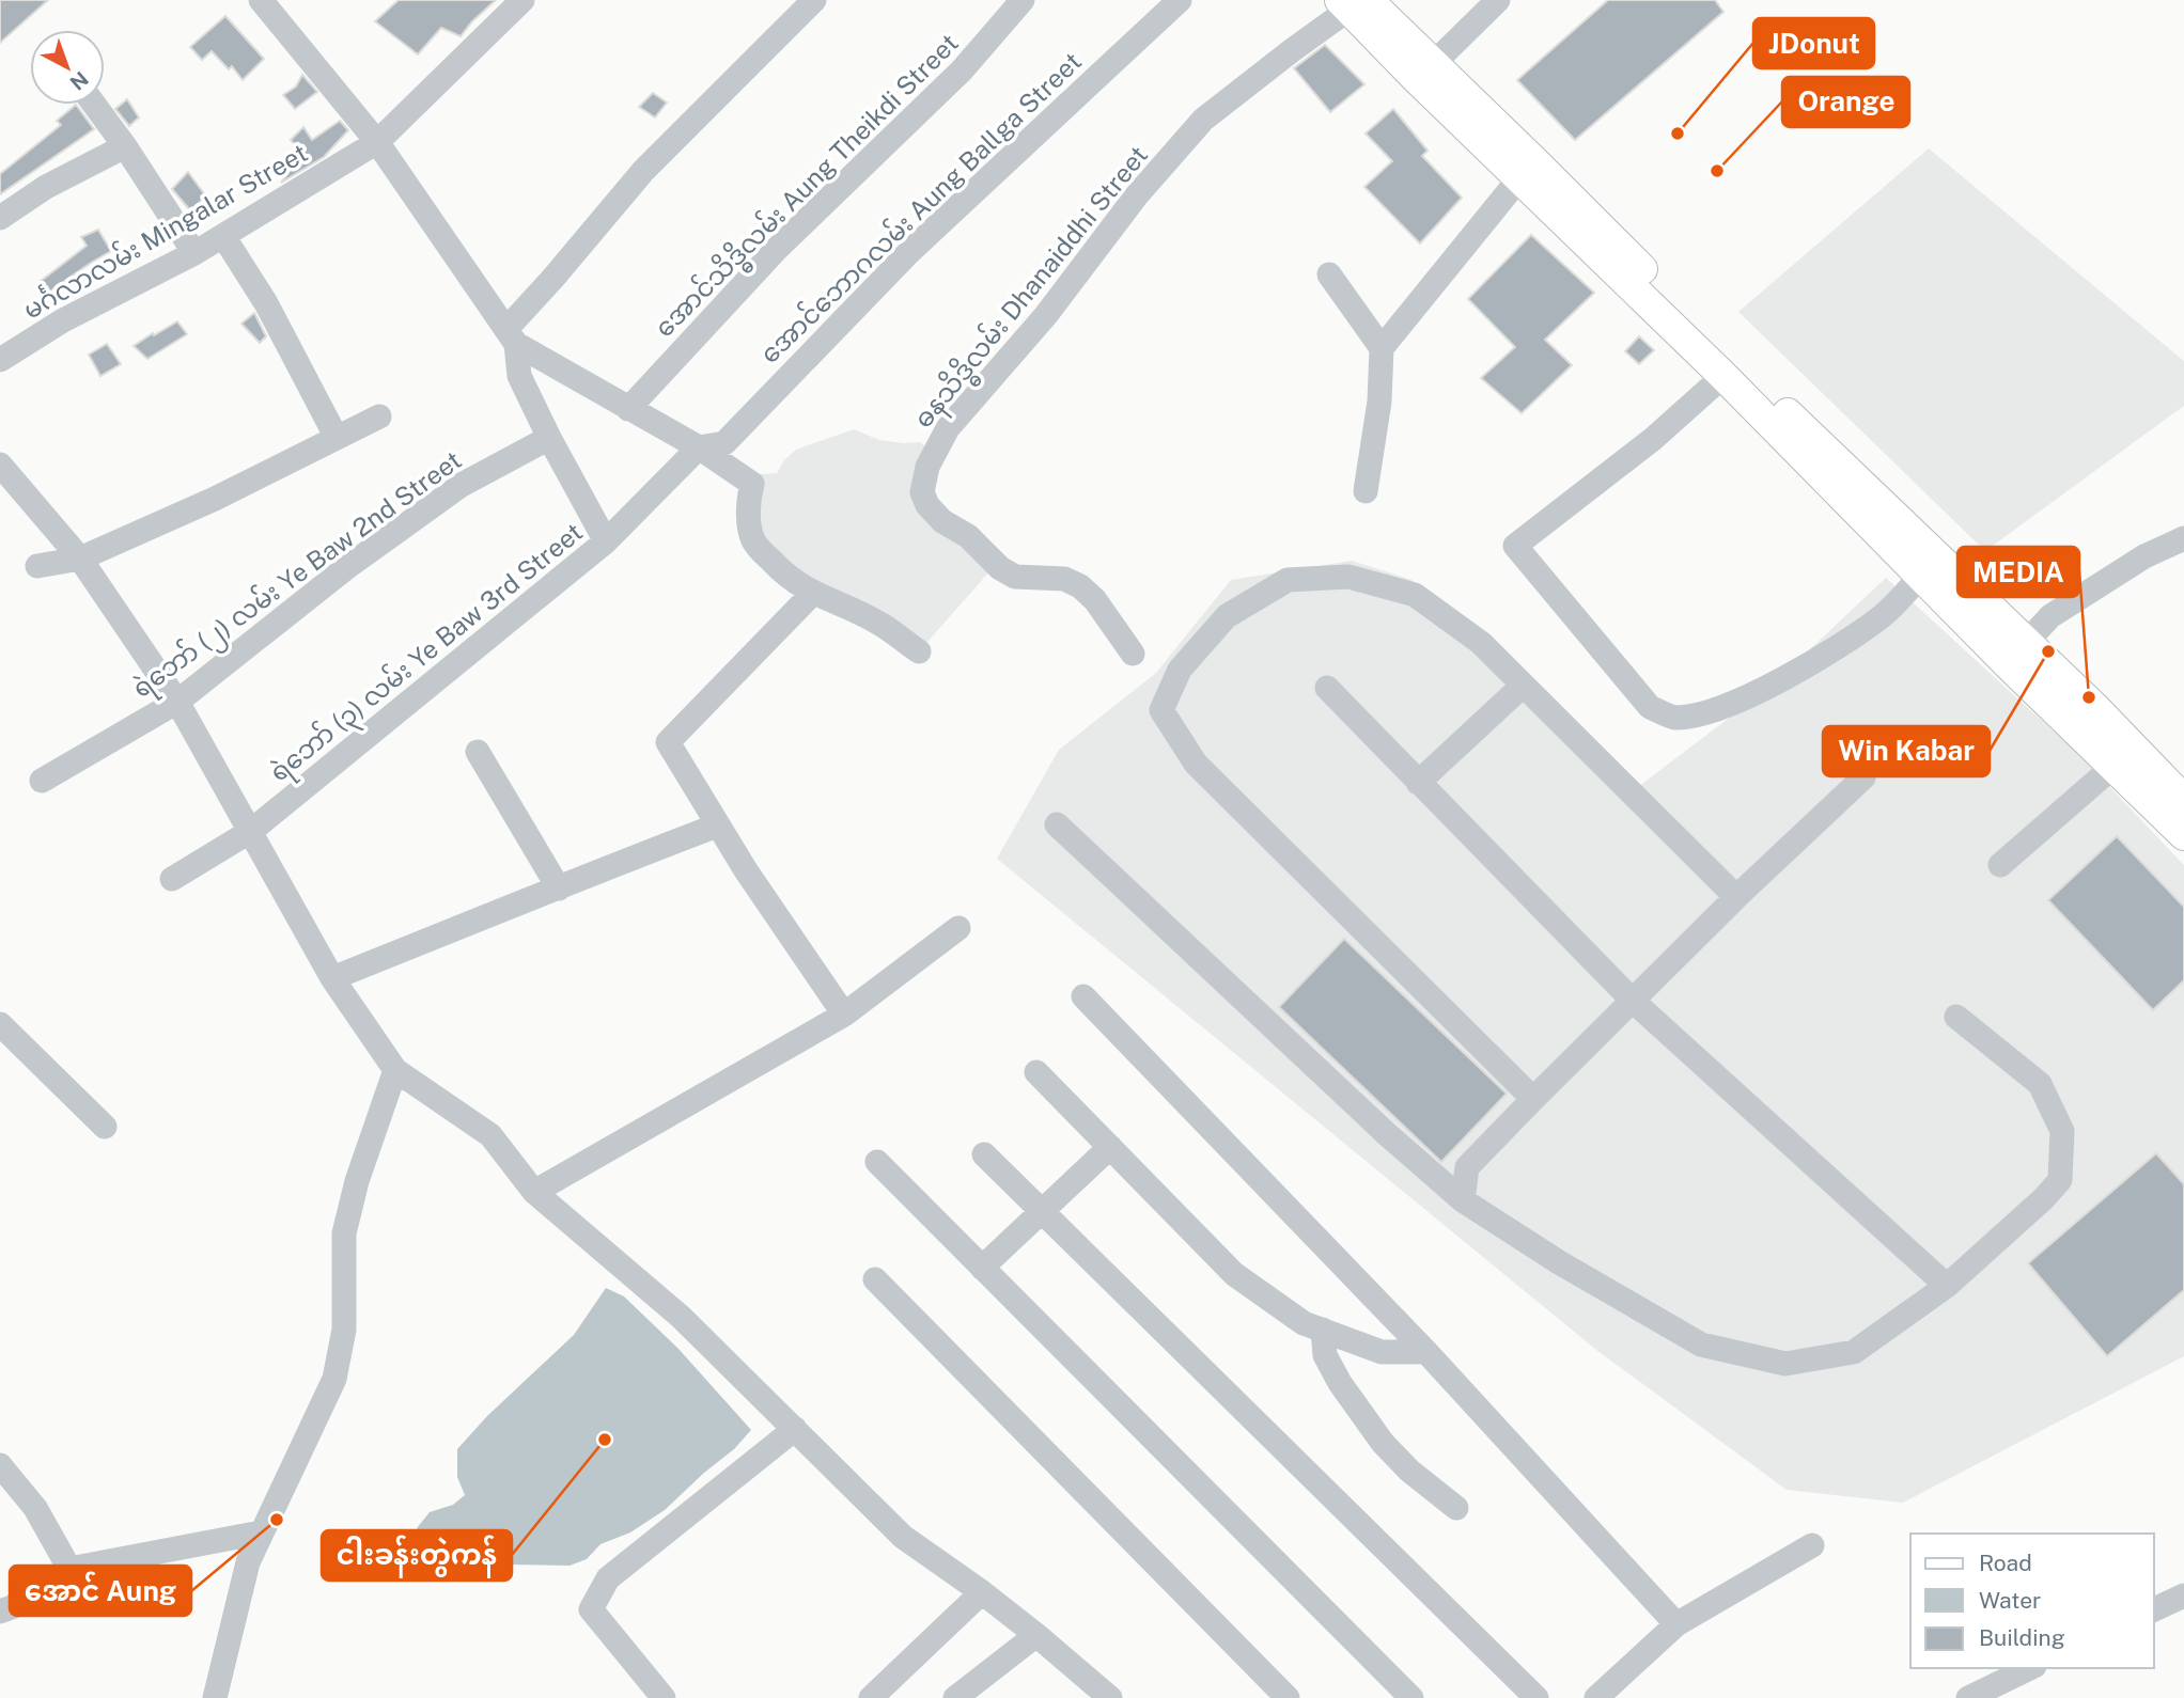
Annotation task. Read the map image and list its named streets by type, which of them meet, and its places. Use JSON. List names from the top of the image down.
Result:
{
  "streets": {
    "street": [
      "အောင်သိဒ္ဓိလမ်း Aung Theikdi Street",
      "အောင်ဘောဂလမ်း Aung Ballga Street",
      "မင်္ဂလာလမ်း Mingalar Street",
      "ဓနသိဒ္ဓိလမ်း Dhanaiddhi Street",
      "ရဲဘော် (၂) လမ်း Ye Baw 2nd Street",
      "ရဲဘော် (၃) လမ်း Ye Baw 3rd Street"
    ]
  },
  "crossings": [
    ["အောင်ဘောဂလမ်း Aung Ballga Street", "ရဲဘော် (၃) လမ်း Ye Baw 3rd Street"]
  ],
  "places": [
    "JDonut",
    "Orange",
    "Win Kabar",
    "MEDIA",
    "ငါးခန်းတွဲကန်",
    "အောင် Aung"
  ],
  "legend": ["Road", "Water", "Building"],
  "north": "bottom right"
}
